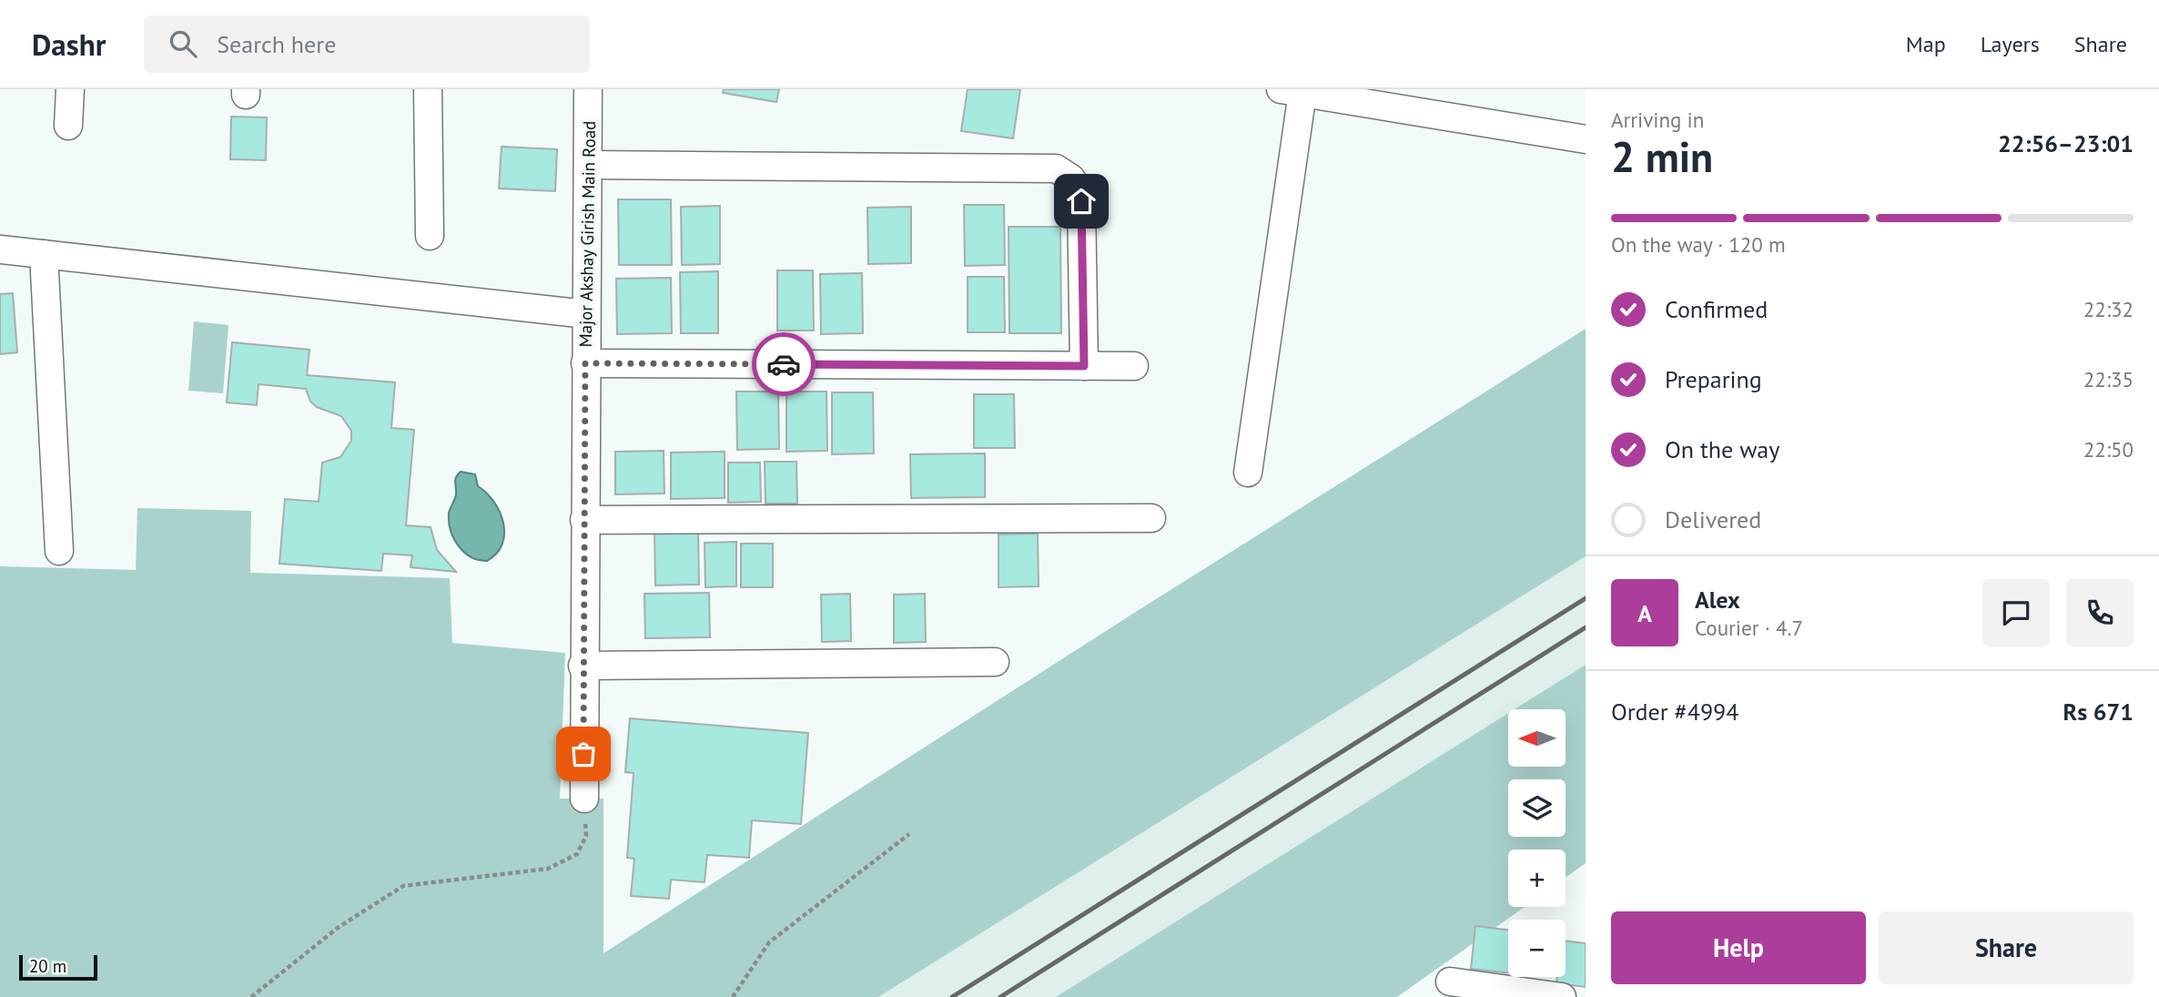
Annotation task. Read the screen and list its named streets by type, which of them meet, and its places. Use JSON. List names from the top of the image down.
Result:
{
  "streets": {
    "street": ["Major Akshay Girish Main Road"]
  },
  "scale_bar": "20 m",
  "north": "left",
  "page": {
    "header": "Dashr",
    "search": "Search here",
    "nav": ["Map", "Layers", "Share"],
    "heading": ["2 min", "Arriving in", "22:56–23:01"],
    "panel": [
      "Alex",
      "Courier · 4.7",
      "Order #4994",
      "Rs 671"
    ],
    "bar": "On the way · 120 m",
    "list": [
      ["Confirmed", "22:32"],
      ["Preparing", "22:35"],
      ["On the way", "22:50"],
      "Delivered"
    ],
    "round": "A",
    "map_buttons": ["+", "−"],
    "buttons": ["Help", "Share"],
    "scale": "20 m"
  }
}
